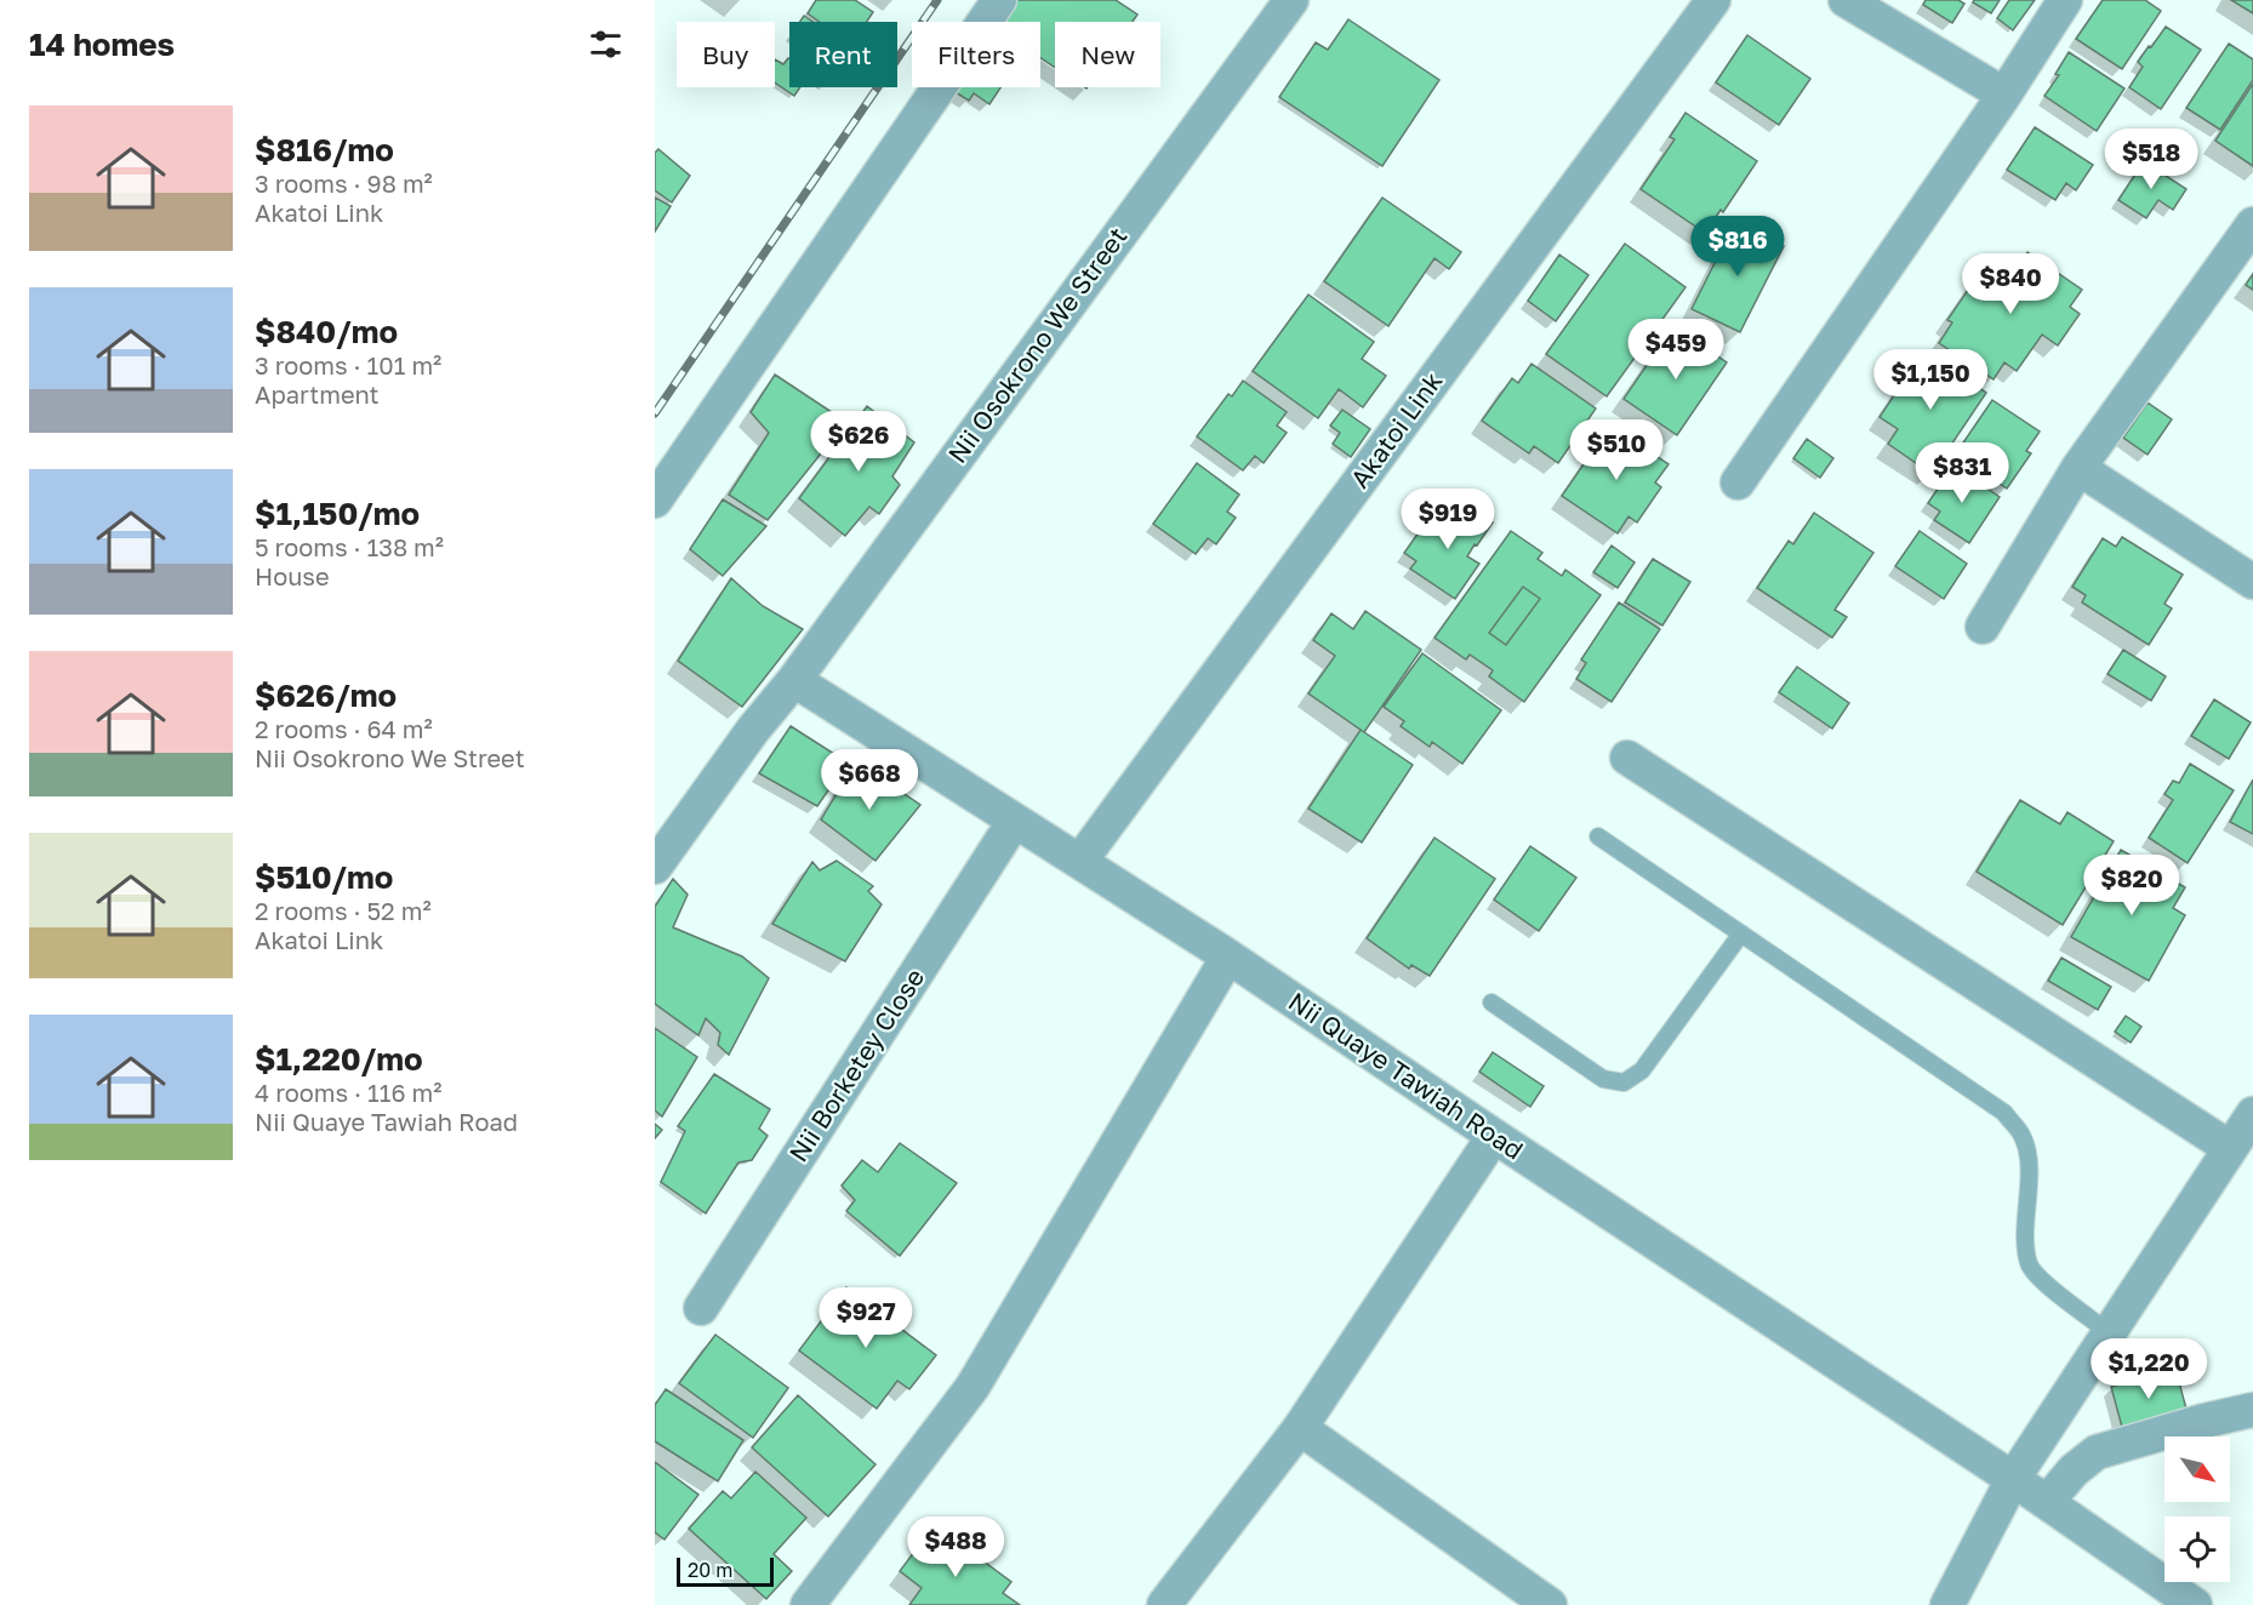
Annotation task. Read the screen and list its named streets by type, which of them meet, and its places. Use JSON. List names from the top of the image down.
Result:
{
  "streets": {
    "street": [
      "Nii Osokrono We Street",
      "Akatoi Link",
      "Nii Borketey Close",
      "Nii Quaye Tawiah Road"
    ]
  },
  "crossings": [
    ["Nii Osokrono We Street", "Nii Quaye Tawiah Road"],
    ["Akatoi Link", "Nii Quaye Tawiah Road"],
    ["Nii Borketey Close", "Nii Quaye Tawiah Road"]
  ],
  "scale_bar": "20 m",
  "north": "bottom right",
  "page": {
    "heading": "14 homes",
    "chip": [
      "Buy",
      "Rent",
      "Filters",
      "New"
    ],
    "list": [
      {
        "name": "$816/mo",
        "note": "3 rooms · 98 m² · Akatoi Link"
      },
      {
        "name": "$840/mo",
        "note": "3 rooms · 101 m² · Apartment"
      },
      {
        "name": "$1,150/mo",
        "note": "5 rooms · 138 m² · House"
      },
      {
        "name": "$626/mo",
        "note": "2 rooms · 64 m² · Nii Osokrono We Street"
      },
      {
        "name": "$510/mo",
        "note": "2 rooms · 52 m² · Akatoi Link"
      },
      {
        "name": "$1,220/mo",
        "note": "4 rooms · 116 m² · Nii Quaye Tawiah Road"
      }
    ],
    "price": [
      "$518",
      "$816",
      "$840",
      "$459",
      "$1,150",
      "$626",
      "$510",
      "$831",
      "$919",
      "$668",
      "$820",
      "$927",
      "$1,220",
      "$488"
    ],
    "scale": "20 m"
  }
}
